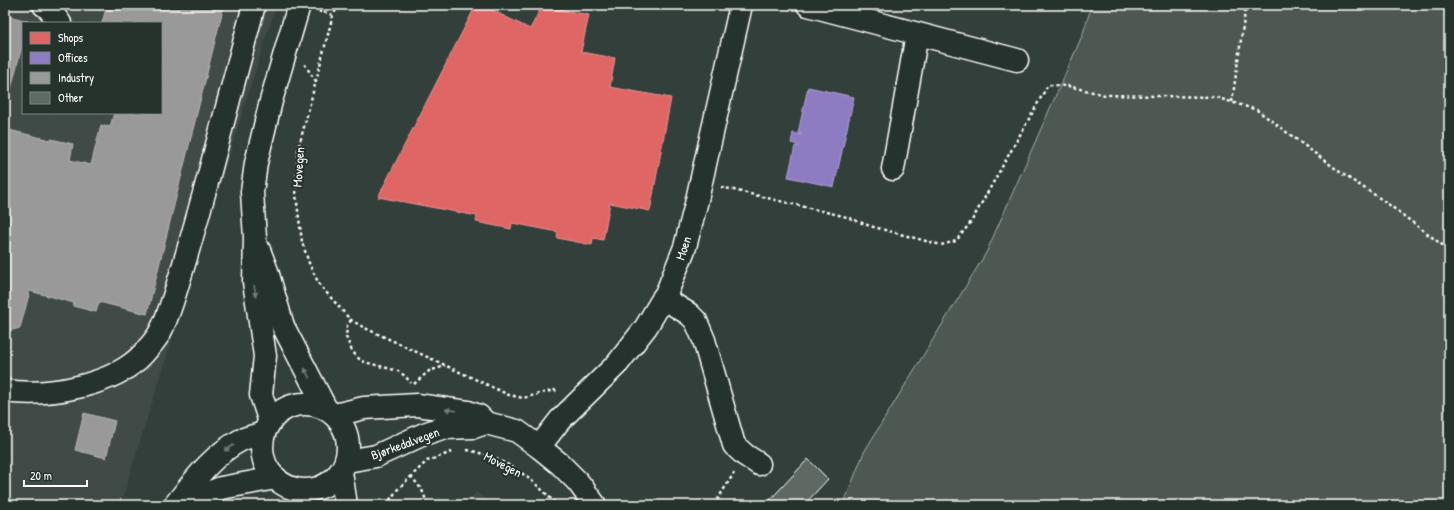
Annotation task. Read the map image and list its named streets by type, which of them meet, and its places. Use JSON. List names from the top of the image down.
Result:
{
  "streets": {
    "main road": ["Moen", "Bjørkedalvegen"],
    "path": ["Movegen"]
  },
  "crossings": [
    ["Moen", "Bjørkedalvegen"]
  ],
  "legend": [
    "Shops",
    "Offices",
    "Industry",
    "Other"
  ],
  "scale_bar": "20 m"
}
